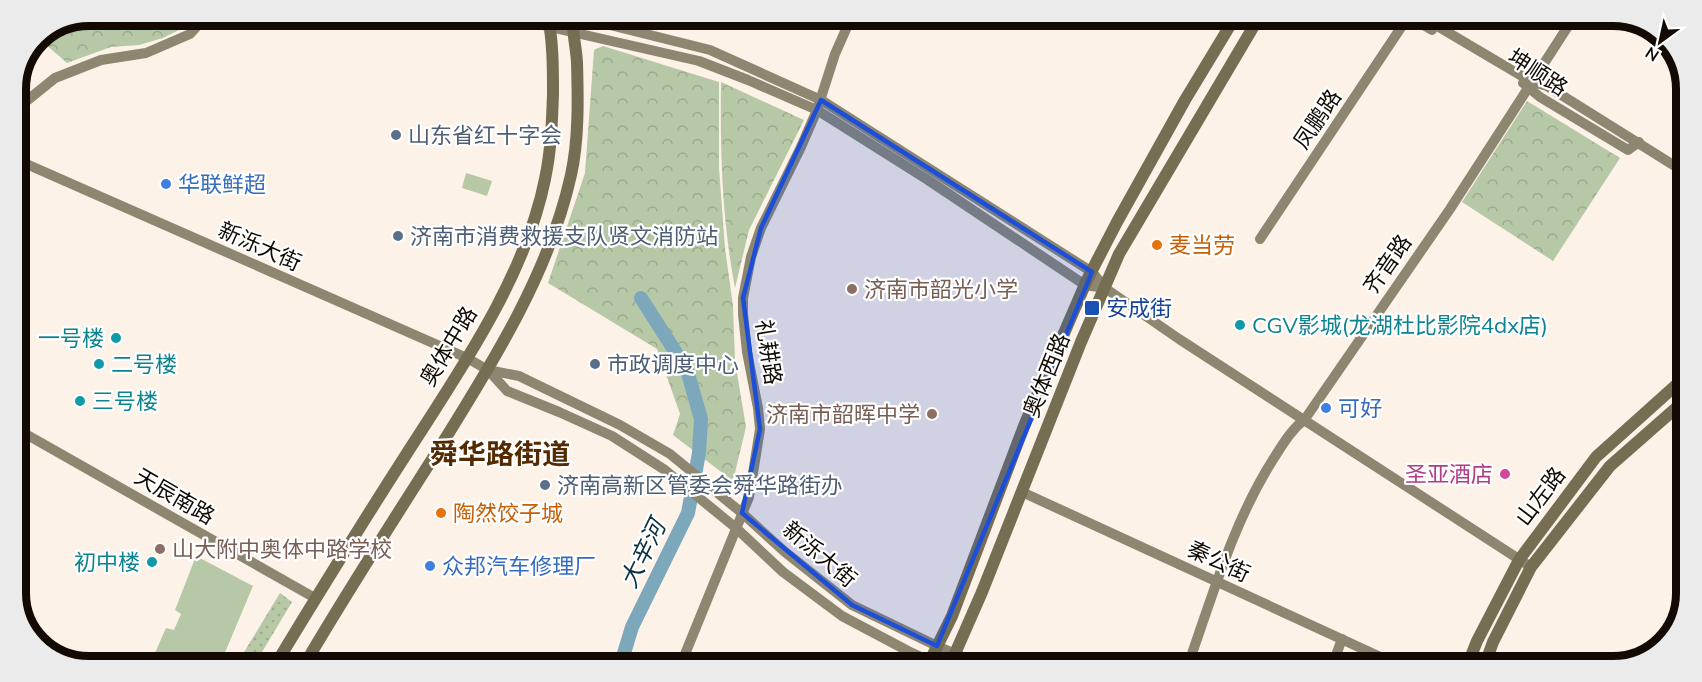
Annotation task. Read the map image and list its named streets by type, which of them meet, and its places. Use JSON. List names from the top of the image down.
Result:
{
  "streets": {
    "main road": ["奥体中路", "奥体西路", "山左路"],
    "street": [
      "坤顺路",
      "凤鹏路",
      "新泺大街",
      "齐音路",
      "礼耕路",
      "天辰南路",
      "秦公街"
    ]
  },
  "crossings": [
    ["坤顺路", "齐音路"],
    ["新泺大街", "奥体中路"],
    ["新泺大街", "礼耕路"],
    ["新泺大街", "奥体西路"],
    ["齐音路", "秦公街"],
    ["奥体中路", "天辰南路"],
    ["奥体西路", "秦公街"]
  ],
  "districts": ["舜华路街道"],
  "water": ["大辛河"],
  "places": {
    "other": [
      "山东省红十字会",
      "华联鲜超",
      "济南市消费救援支队贤文消防站",
      "麦当劳",
      "济南市韶光小学",
      "CGV影城(龙湖杜比影院4dx店)",
      "一号楼",
      "二号楼",
      "市政调度中心",
      "三号楼",
      "可好",
      "济南市韶晖中学",
      "圣亚酒店",
      "济南高新区管委会舜华路街办",
      "陶然饺子城",
      "山大附中奥体中路学校",
      "初中楼",
      "众邦汽车修理厂"
    ],
    "transit": ["安成街"]
  },
  "north": "bottom left"
}
